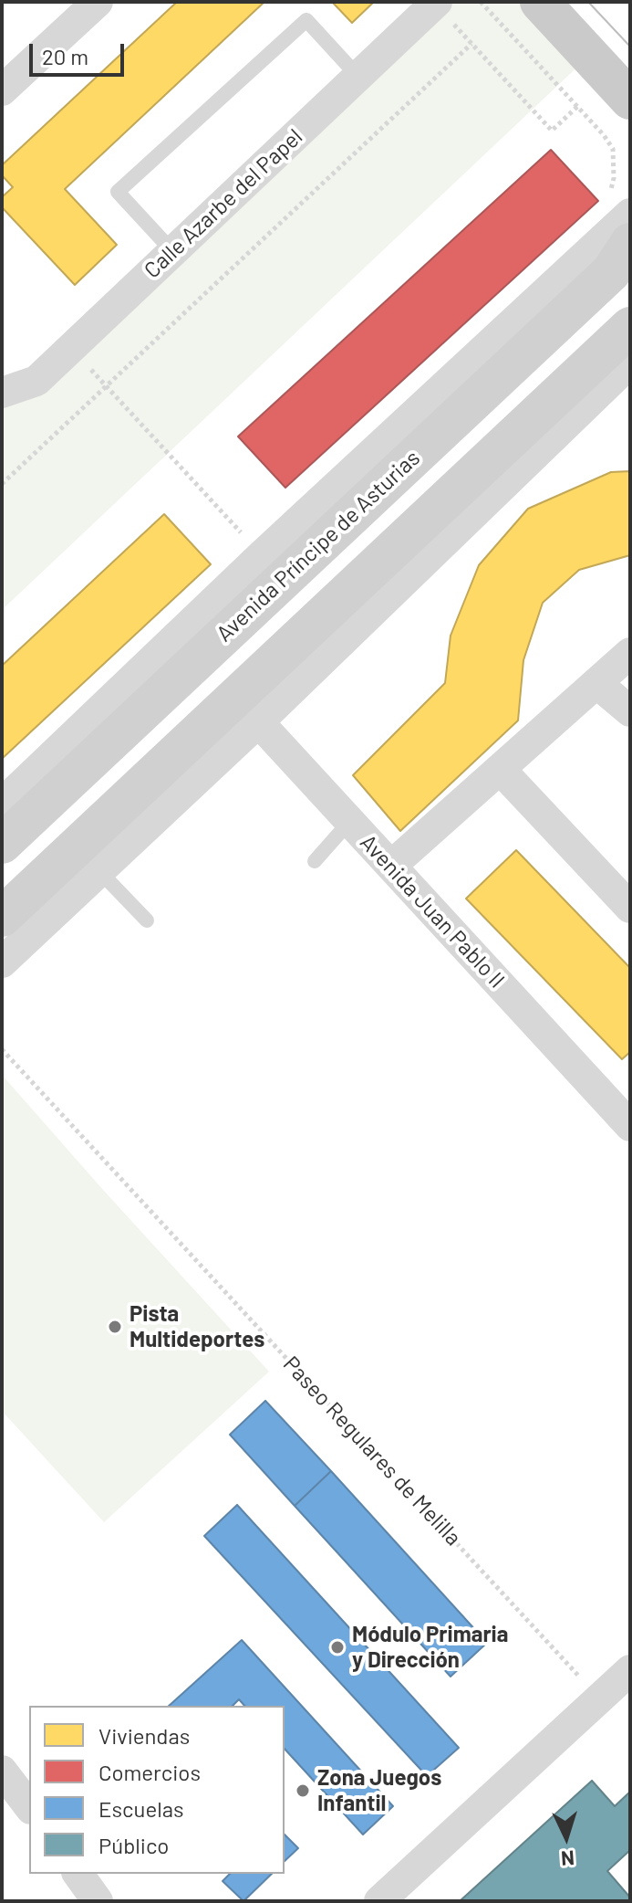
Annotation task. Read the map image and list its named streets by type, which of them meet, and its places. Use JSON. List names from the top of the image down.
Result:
{
  "streets": {
    "main road": ["Avenida Príncipe de Asturias"],
    "street": ["Calle Azarbe del Papel", "Avenida Juan Pablo II"],
    "path": ["Paseo Regulares de Melilla"]
  },
  "places": ["Pista Multideportes", "Módulo Primaria y Dirección", "Zona Juegos Infantil"],
  "legend": [
    "Viviendas",
    "Comercios",
    "Escuelas",
    "Público"
  ],
  "scale_bar": "20 m",
  "north": "bottom"
}
